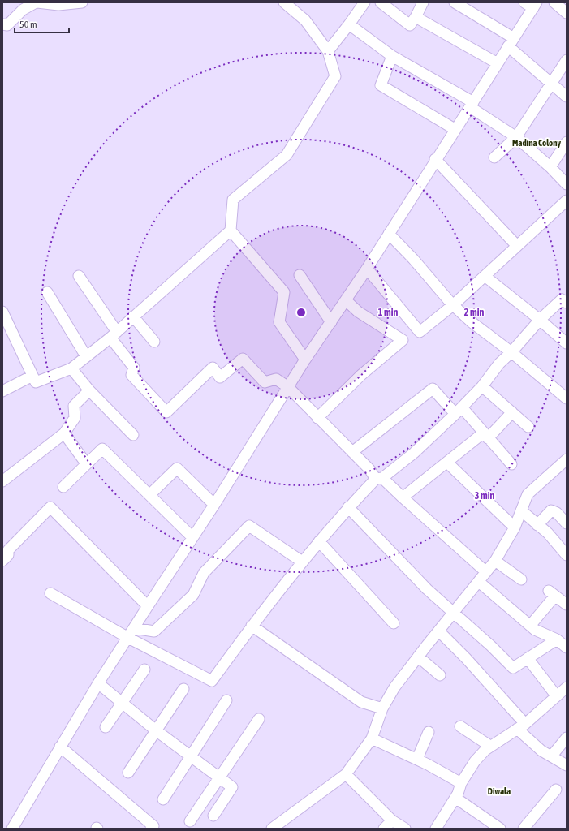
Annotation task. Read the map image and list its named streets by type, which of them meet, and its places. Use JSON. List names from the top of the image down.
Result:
{
  "districts": ["Madina Colony", "Diwala"],
  "scale_bar": "50 m",
  "rings": ["1 min", "2 min", "3 min"]
}
